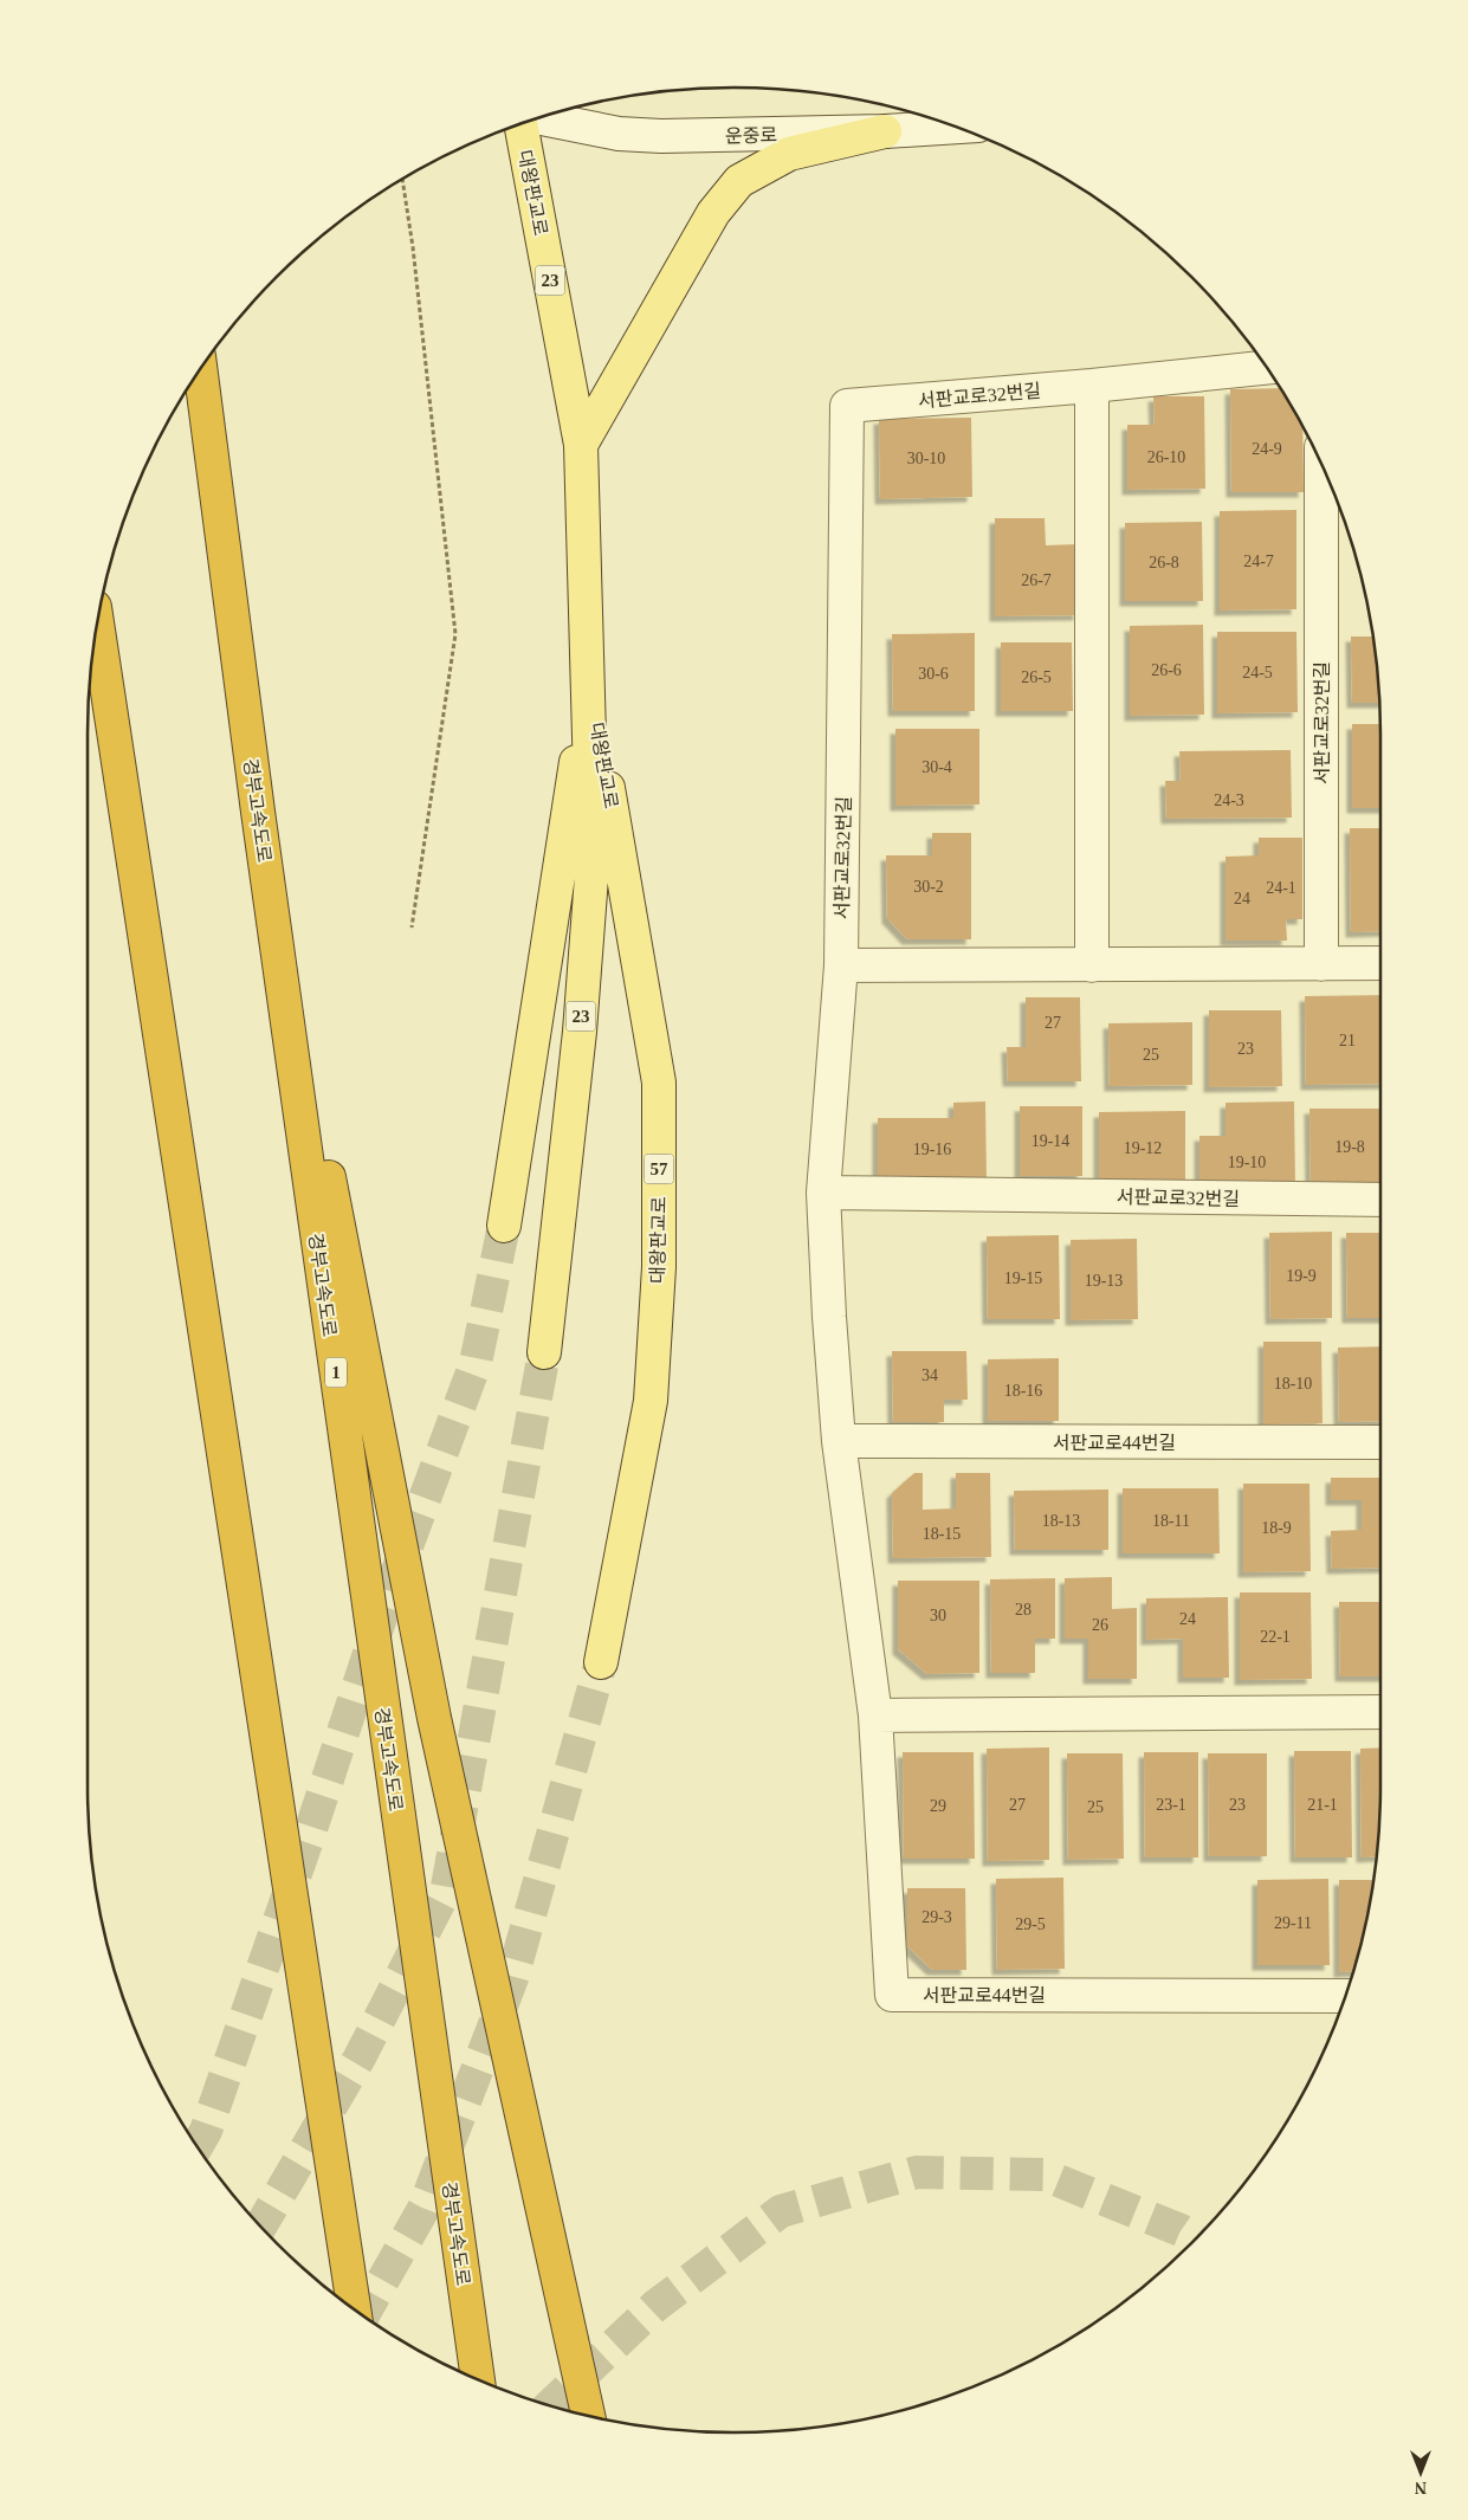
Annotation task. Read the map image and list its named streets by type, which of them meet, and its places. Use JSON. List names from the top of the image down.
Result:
{
  "streets": {
    "highway": ["경부고속도로", "1"],
    "main road": ["대왕판교로", "23", "57"],
    "street": ["운중로", "서판교로32번길", "서판교로44번길"]
  },
  "crossings": [
    ["서판교로32번길", "서판교로44번길"]
  ],
  "house_numbers": [
    "24-9",
    "26-10",
    "30-10",
    "24-7",
    "26-8",
    "26-7",
    "26-6",
    "24-5",
    "30-6",
    "26-5",
    "30-4",
    "24-3",
    "30-2",
    "24-1",
    "24",
    "27",
    "21",
    "23",
    "25",
    "19-14",
    "19-8",
    "19-12",
    "19-16",
    "19-10",
    "19-9",
    "19-15",
    "19-13",
    "34",
    "18-10",
    "18-16",
    "18-13",
    "18-11",
    "18-9",
    "18-15",
    "28",
    "30",
    "24",
    "26",
    "22-1",
    "27",
    "23-1",
    "23",
    "21-1",
    "29",
    "25",
    "29-3",
    "29-11",
    "29-5"
  ],
  "north": "bottom"
}
